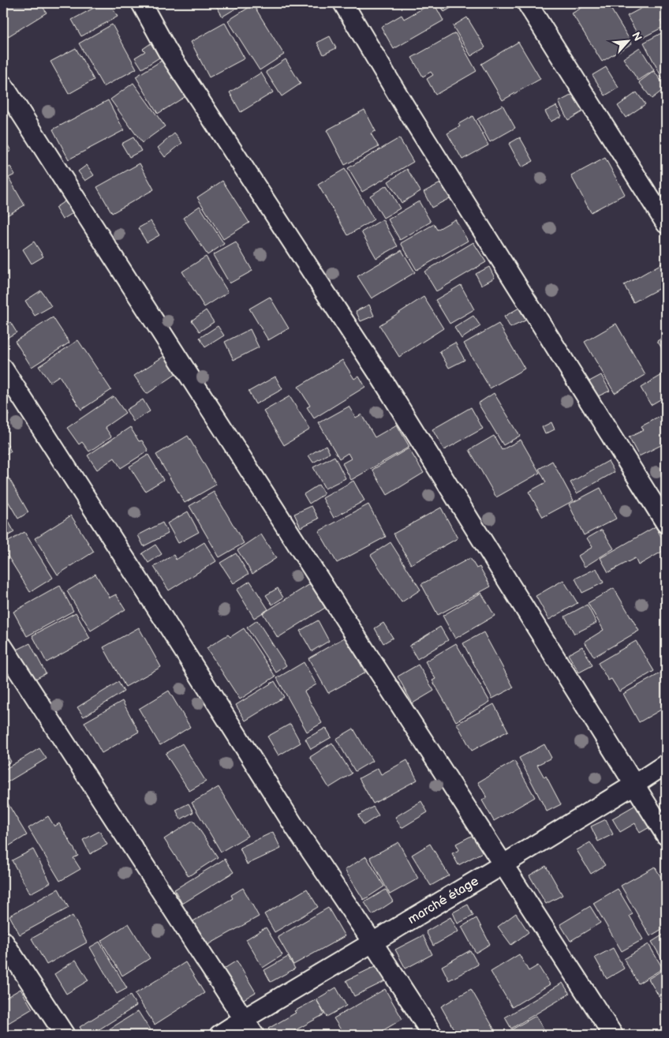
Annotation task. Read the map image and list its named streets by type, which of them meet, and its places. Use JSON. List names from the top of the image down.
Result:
{
  "streets": {
    "street": ["marché étage"]
  },
  "north": "top right"
}
